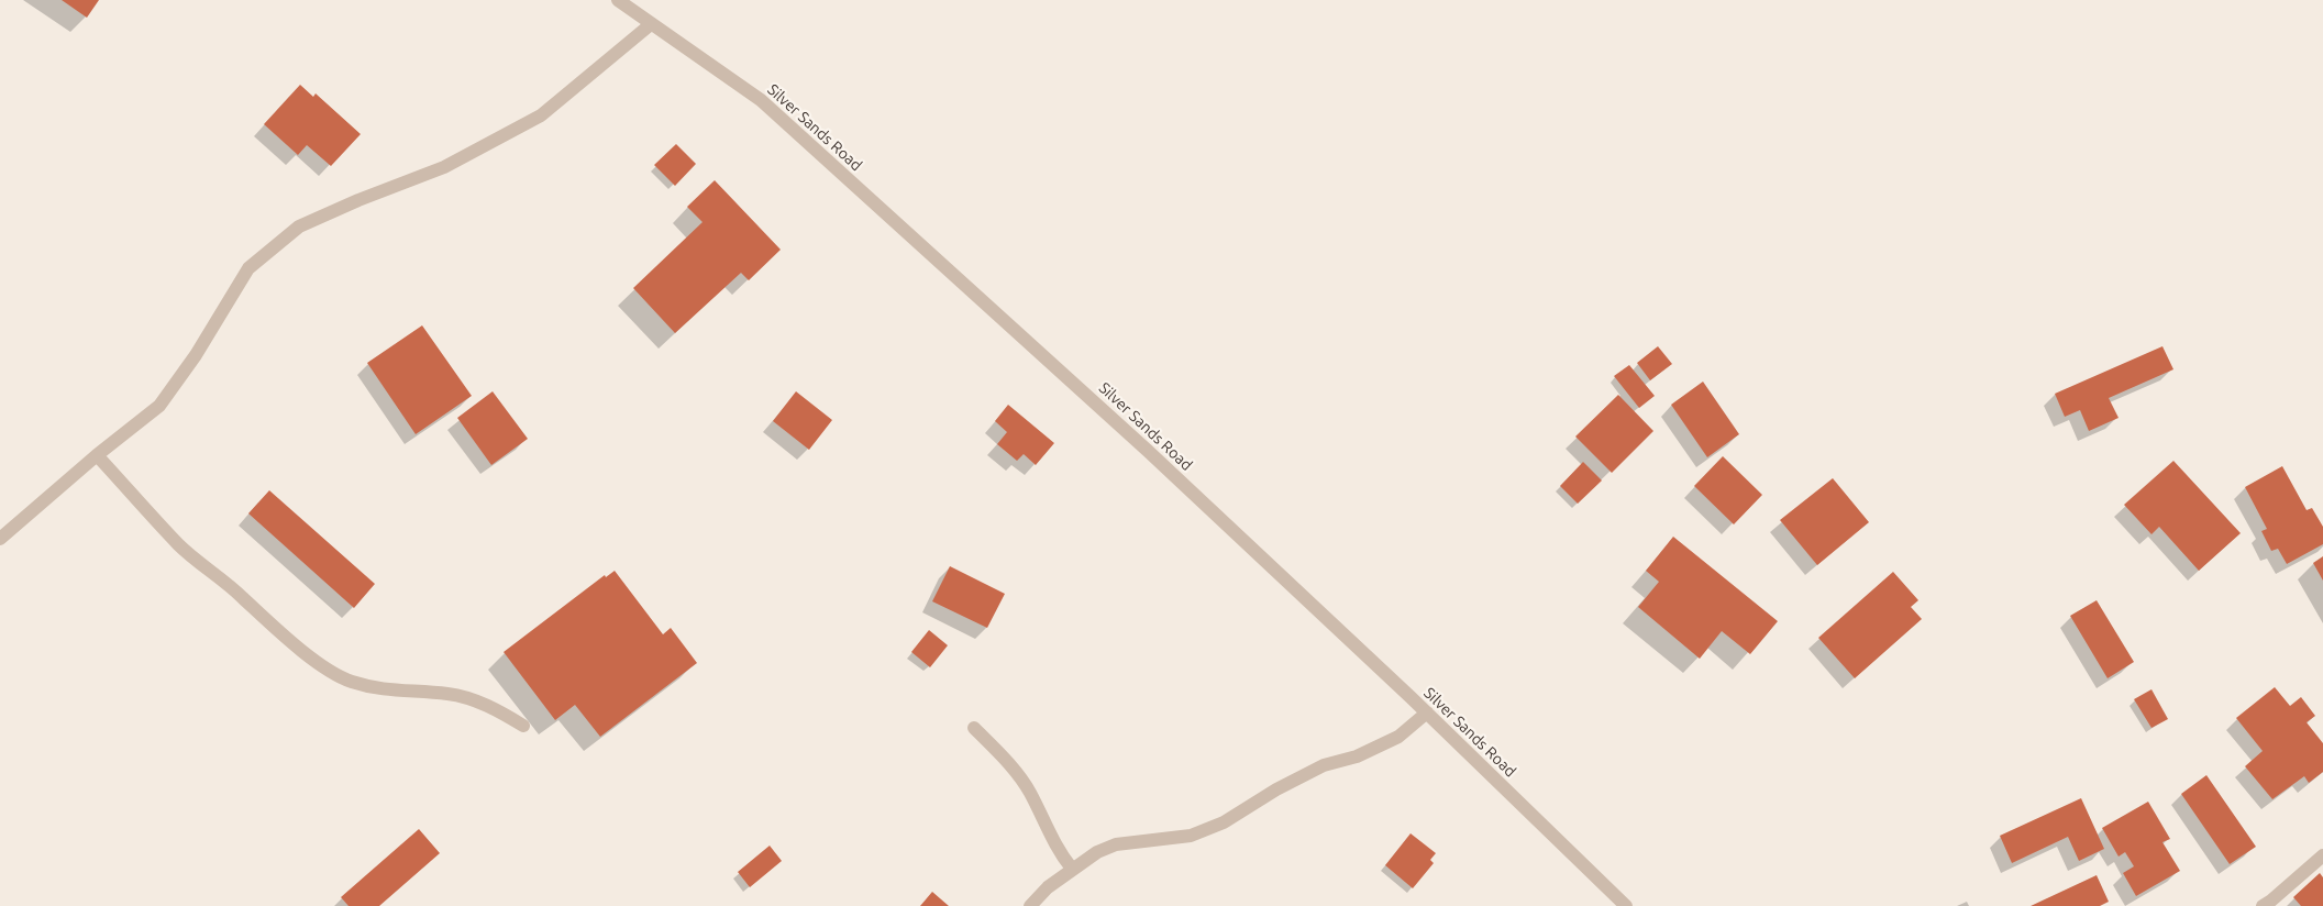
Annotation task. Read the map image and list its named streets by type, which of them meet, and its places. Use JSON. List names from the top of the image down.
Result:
{
  "streets": {
    "street": ["Silver Sands Road"]
  }
}
